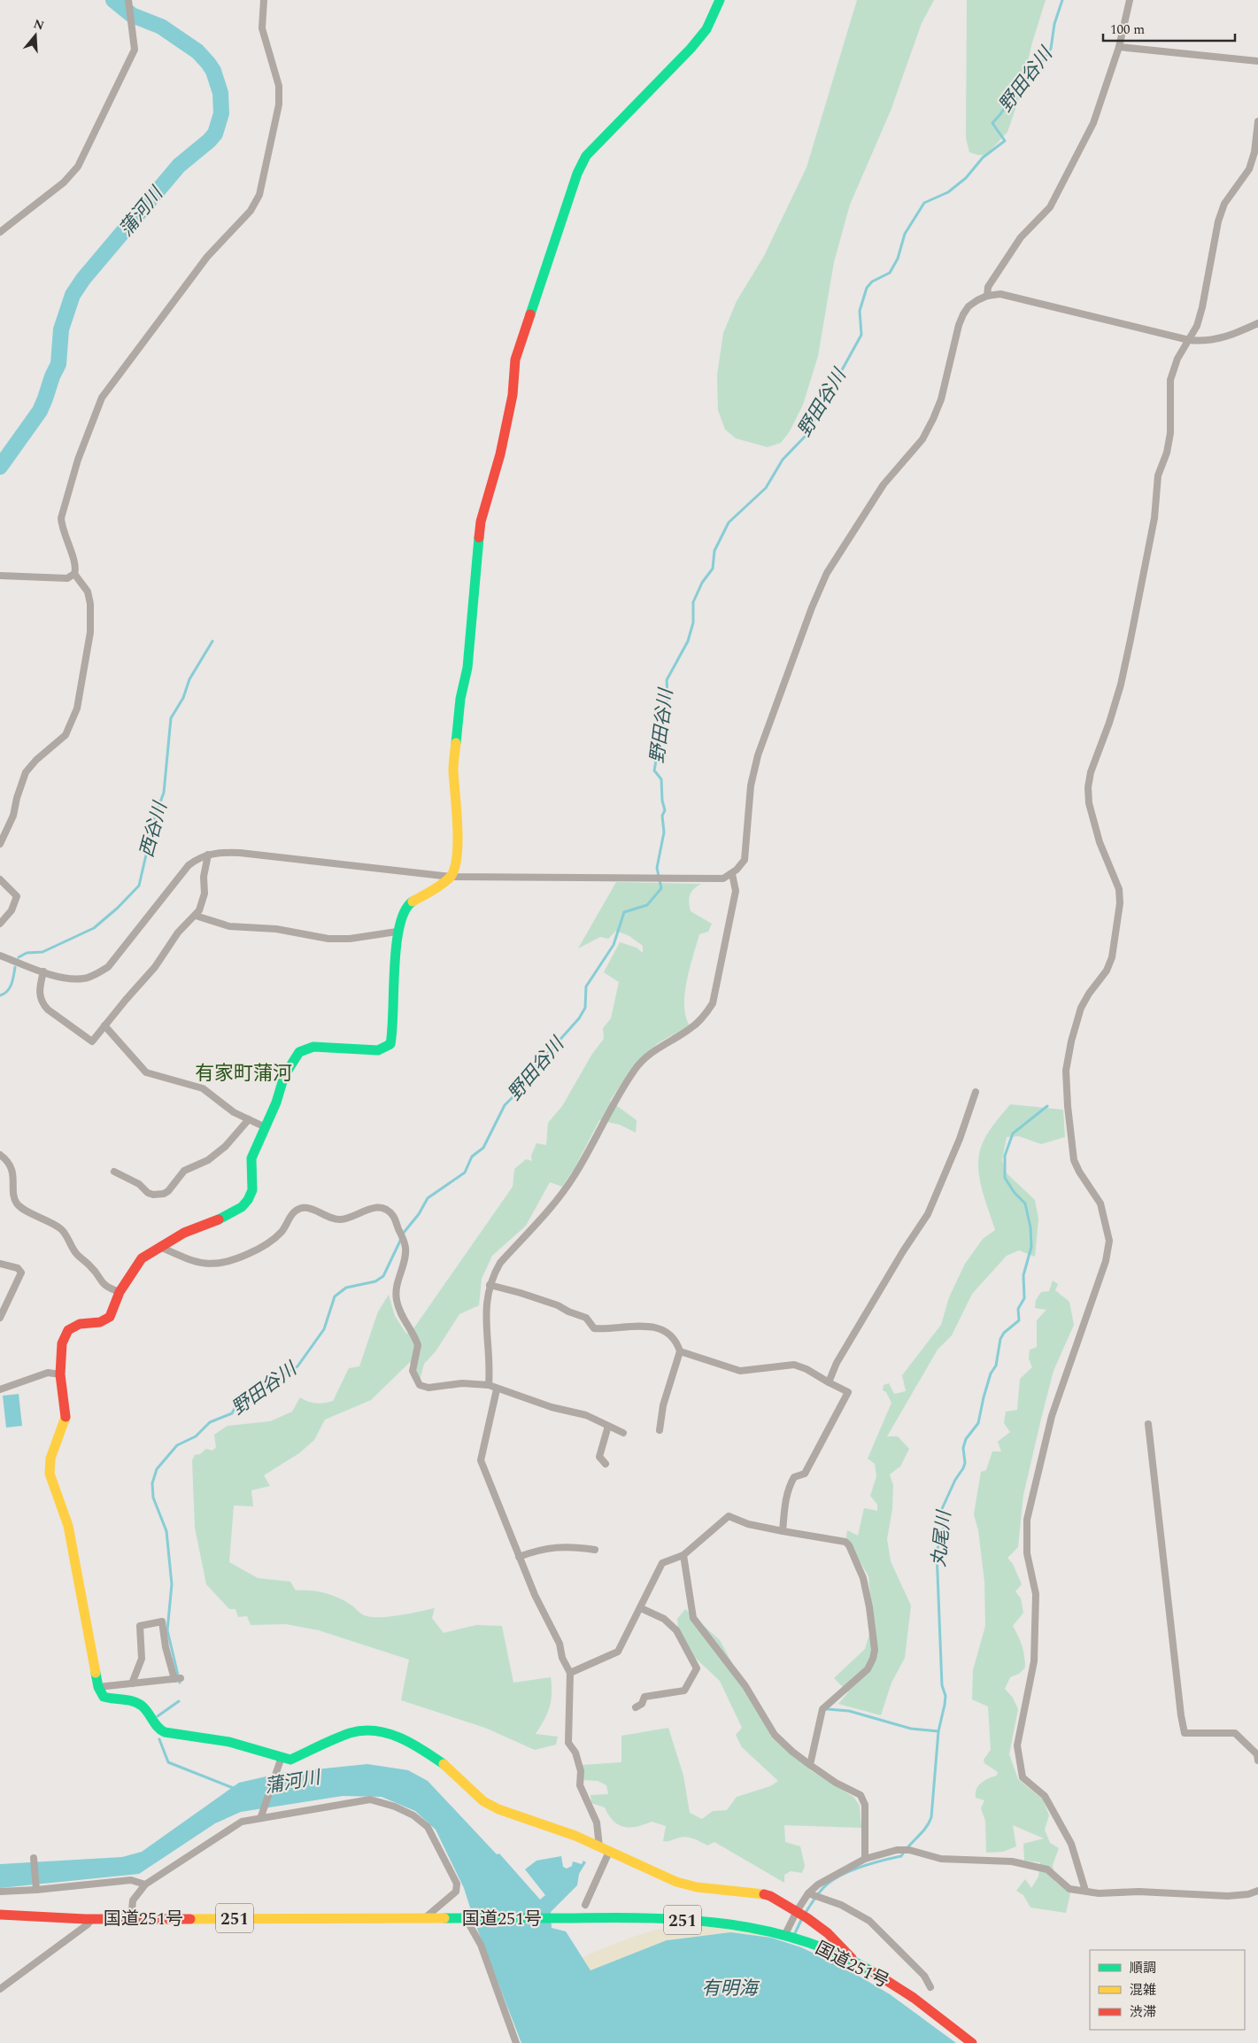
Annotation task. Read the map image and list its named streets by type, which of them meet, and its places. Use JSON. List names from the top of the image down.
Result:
{
  "streets": {
    "main road": ["国道251号", "251"]
  },
  "districts": ["有家町蒲河"],
  "water": [
    "野田谷川",
    "蒲河川",
    "西谷川",
    "丸尾川",
    "有明海"
  ],
  "legend": ["順調", "混雑", "渋滞"],
  "scale_bar": "100 m",
  "north": "top"
}
